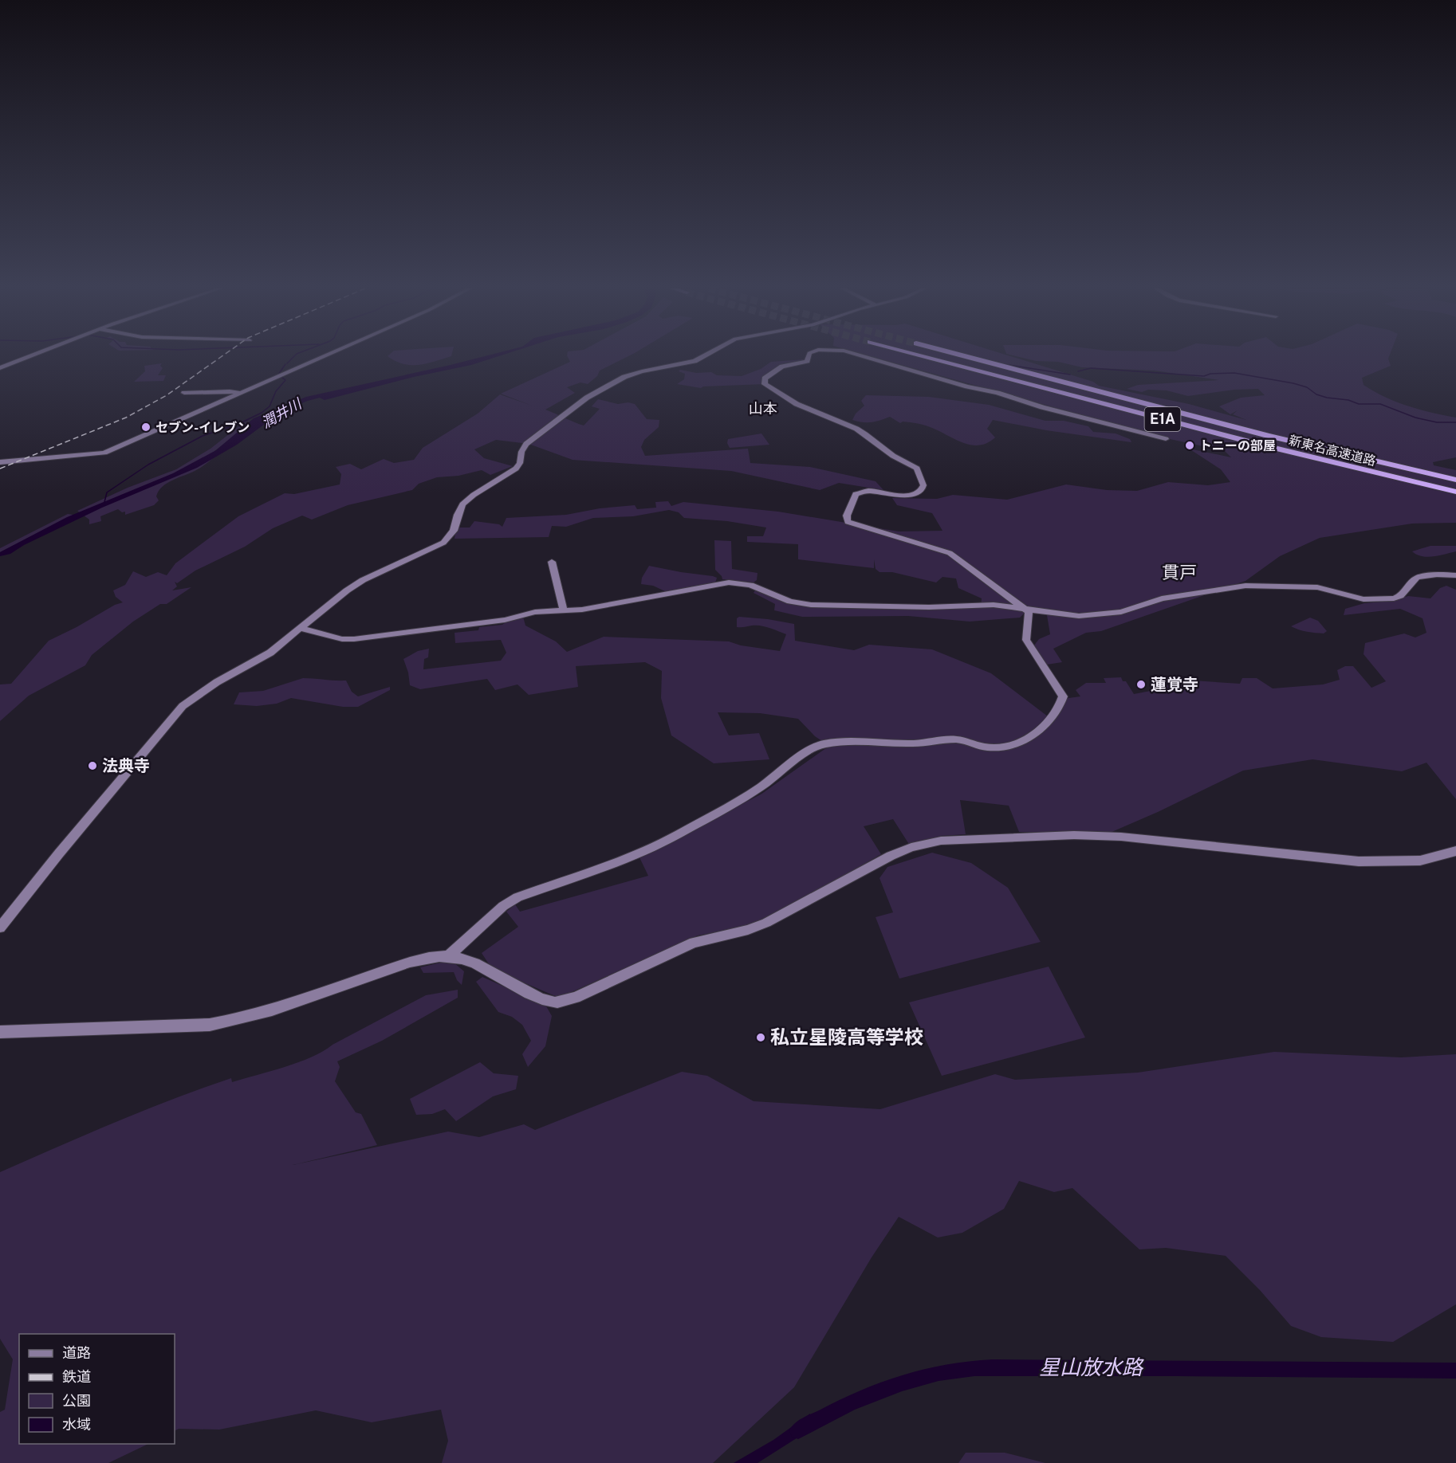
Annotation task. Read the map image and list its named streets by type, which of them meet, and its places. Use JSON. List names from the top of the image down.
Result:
{
  "streets": {
    "highway": ["E1A", "新東名高速道路"]
  },
  "districts": ["山本", "貫戸"],
  "water": ["潤井川", "星山放水路"],
  "places": [
    "セブン-イレブン",
    "トニーの部屋",
    "蓮覚寺",
    "法典寺",
    "私立星陵高等学校"
  ],
  "legend": [
    "道路",
    "鉄道",
    "公園",
    "水域"
  ]
}
